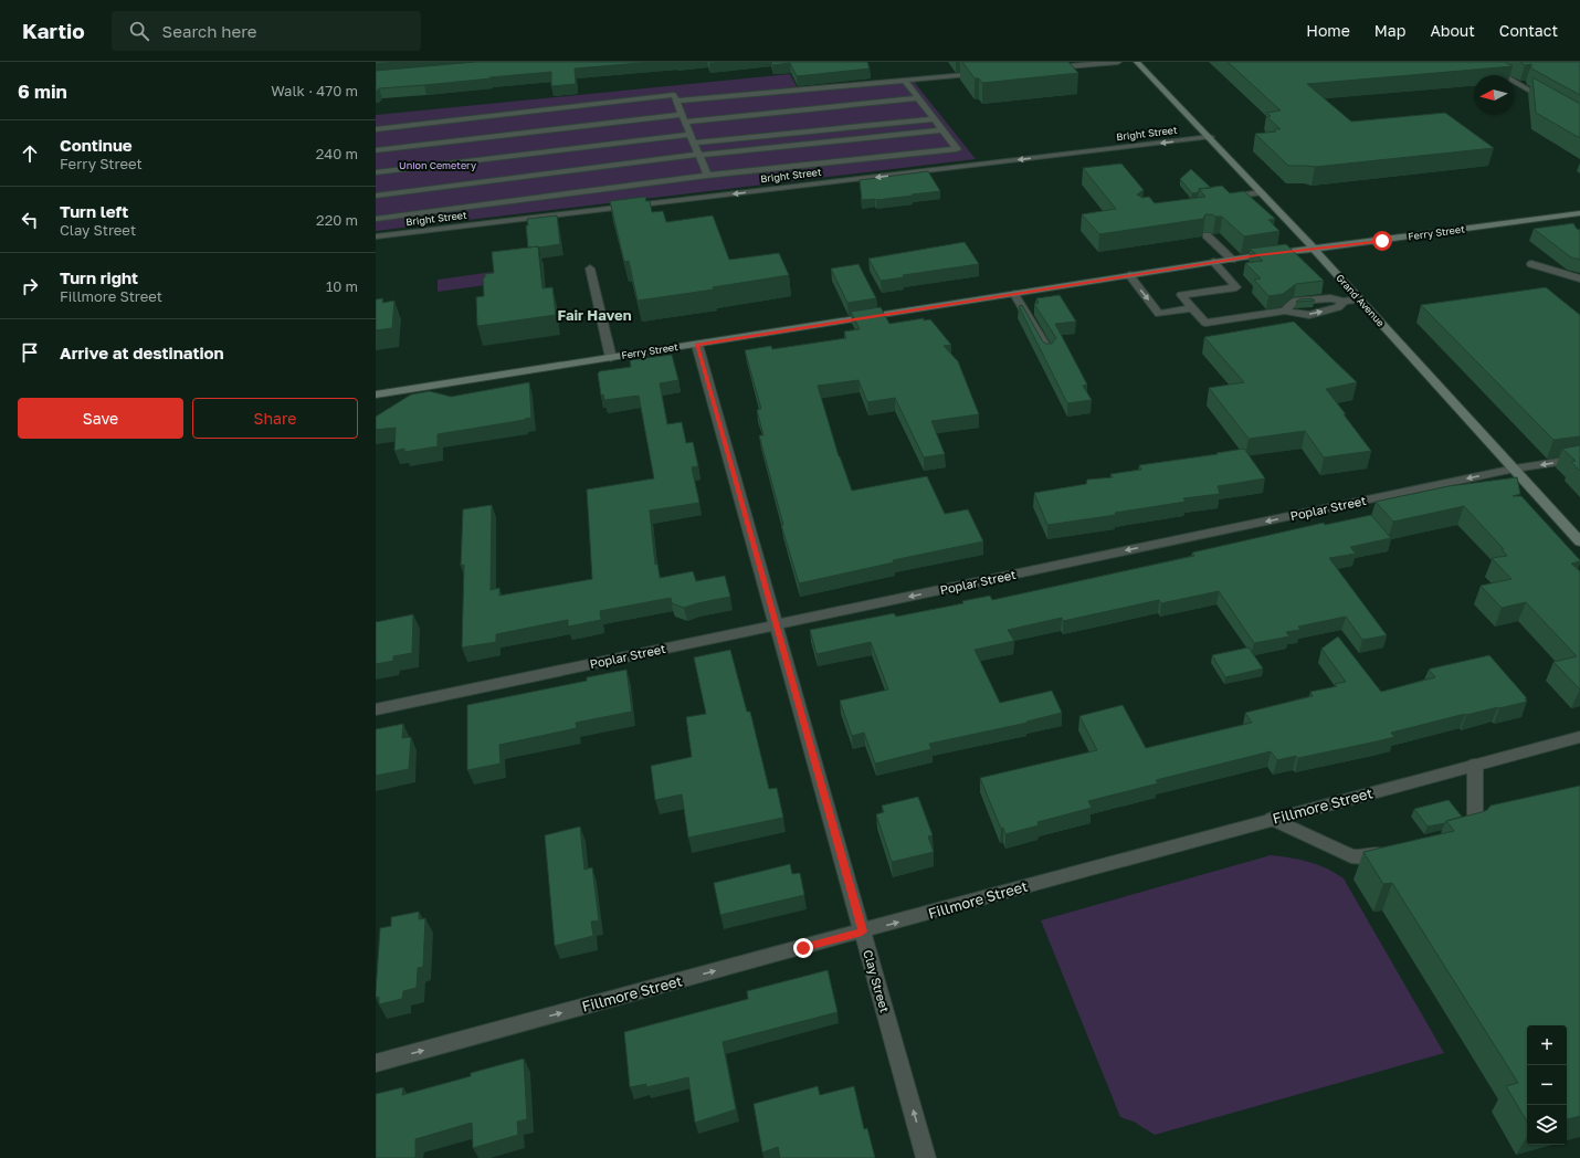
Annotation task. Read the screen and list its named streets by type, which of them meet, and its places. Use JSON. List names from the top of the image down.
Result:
{
  "streets": {
    "main road": ["Ferry Street", "Grand Avenue"],
    "street": [
      "Bright Street",
      "Poplar Street",
      "Fillmore Street",
      "Clay Street"
    ]
  },
  "crossings": [
    ["Bright Street", "Grand Avenue"],
    ["Ferry Street", "Grand Avenue"],
    ["Ferry Street", "Clay Street"],
    ["Grand Avenue", "Poplar Street"],
    ["Poplar Street", "Clay Street"],
    ["Fillmore Street", "Clay Street"]
  ],
  "one_way": ["Poplar Street", "Fillmore Street"],
  "districts": ["Fair Haven"],
  "parks": ["Union Cemetery"],
  "north": "left",
  "page": {
    "header": "Kartio",
    "search": "Search here",
    "nav": [
      "Home",
      "Map",
      "About",
      "Contact"
    ],
    "heading": ["6 min", "Walk · 470 m"],
    "list": [
      ["Continue", "Ferry Street", "240 m"],
      ["Turn left", "Clay Street", "220 m"],
      ["Turn right", "Fillmore Street", "10 m"],
      "Arrive at destination"
    ],
    "buttons": ["Save", "Share"],
    "map_buttons": ["+", "−"]
  }
}
